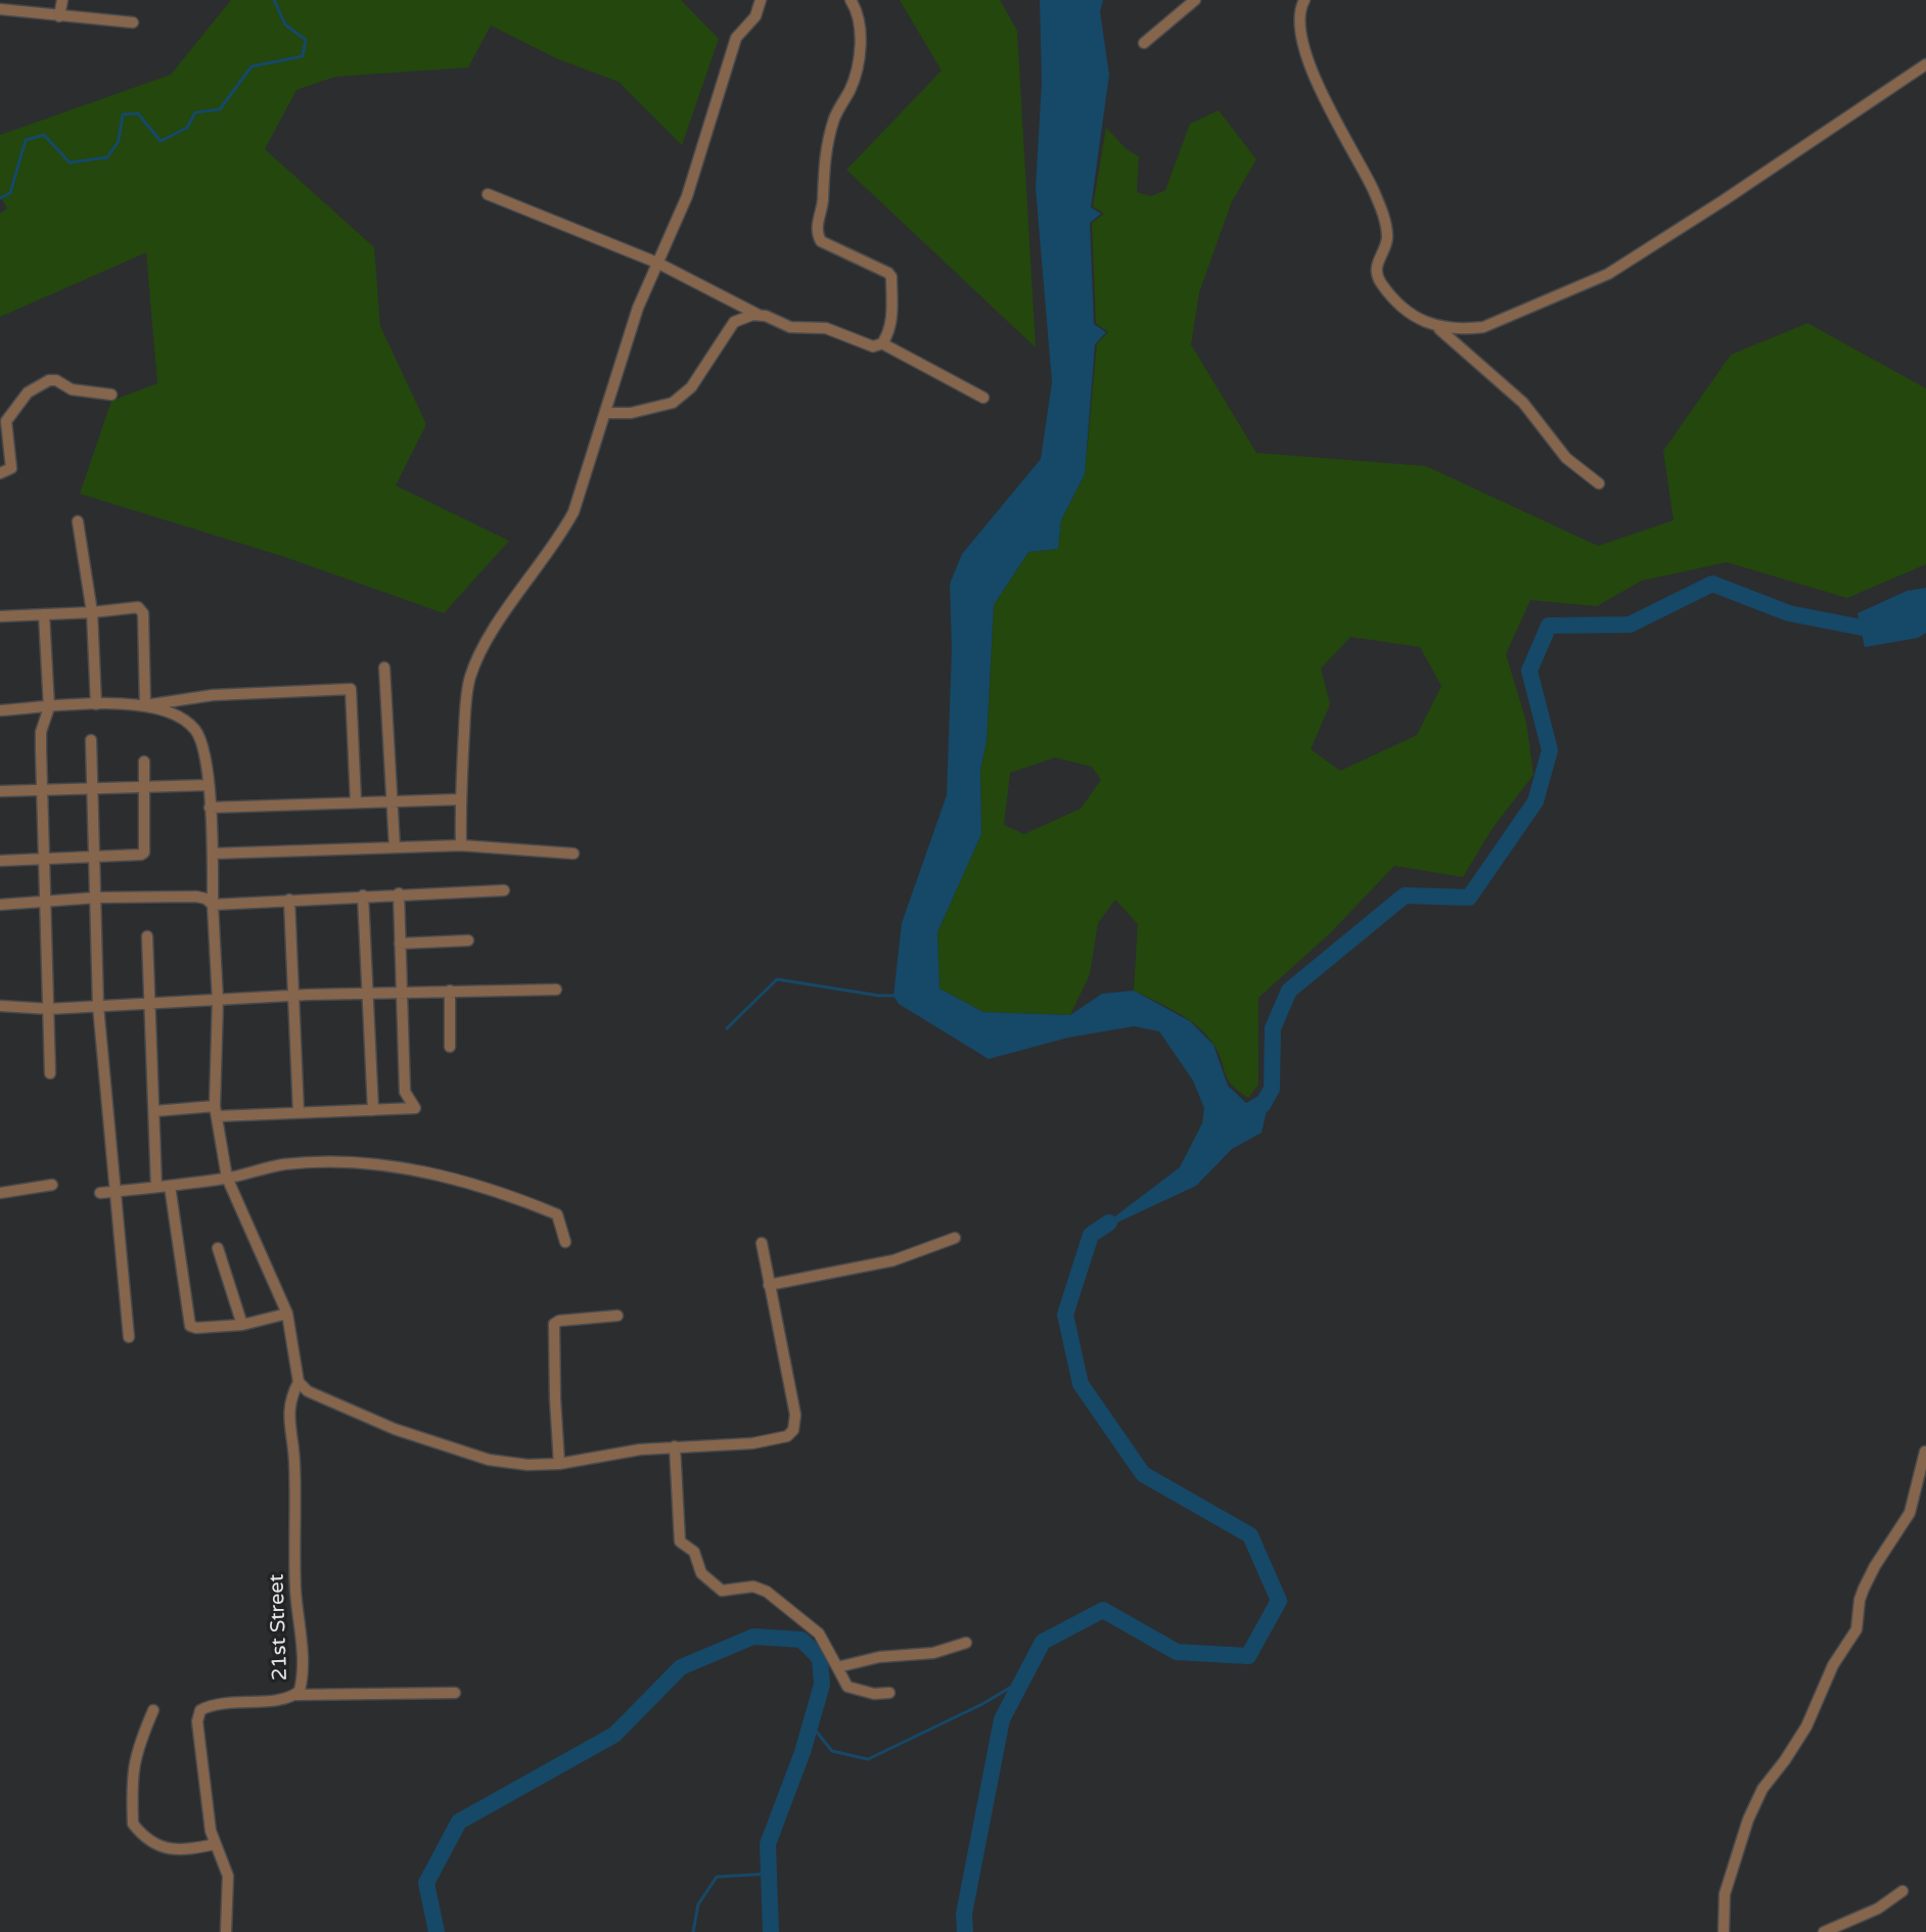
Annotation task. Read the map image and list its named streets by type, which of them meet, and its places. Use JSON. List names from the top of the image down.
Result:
{
  "streets": {
    "street": ["21st Street"]
  }
}
